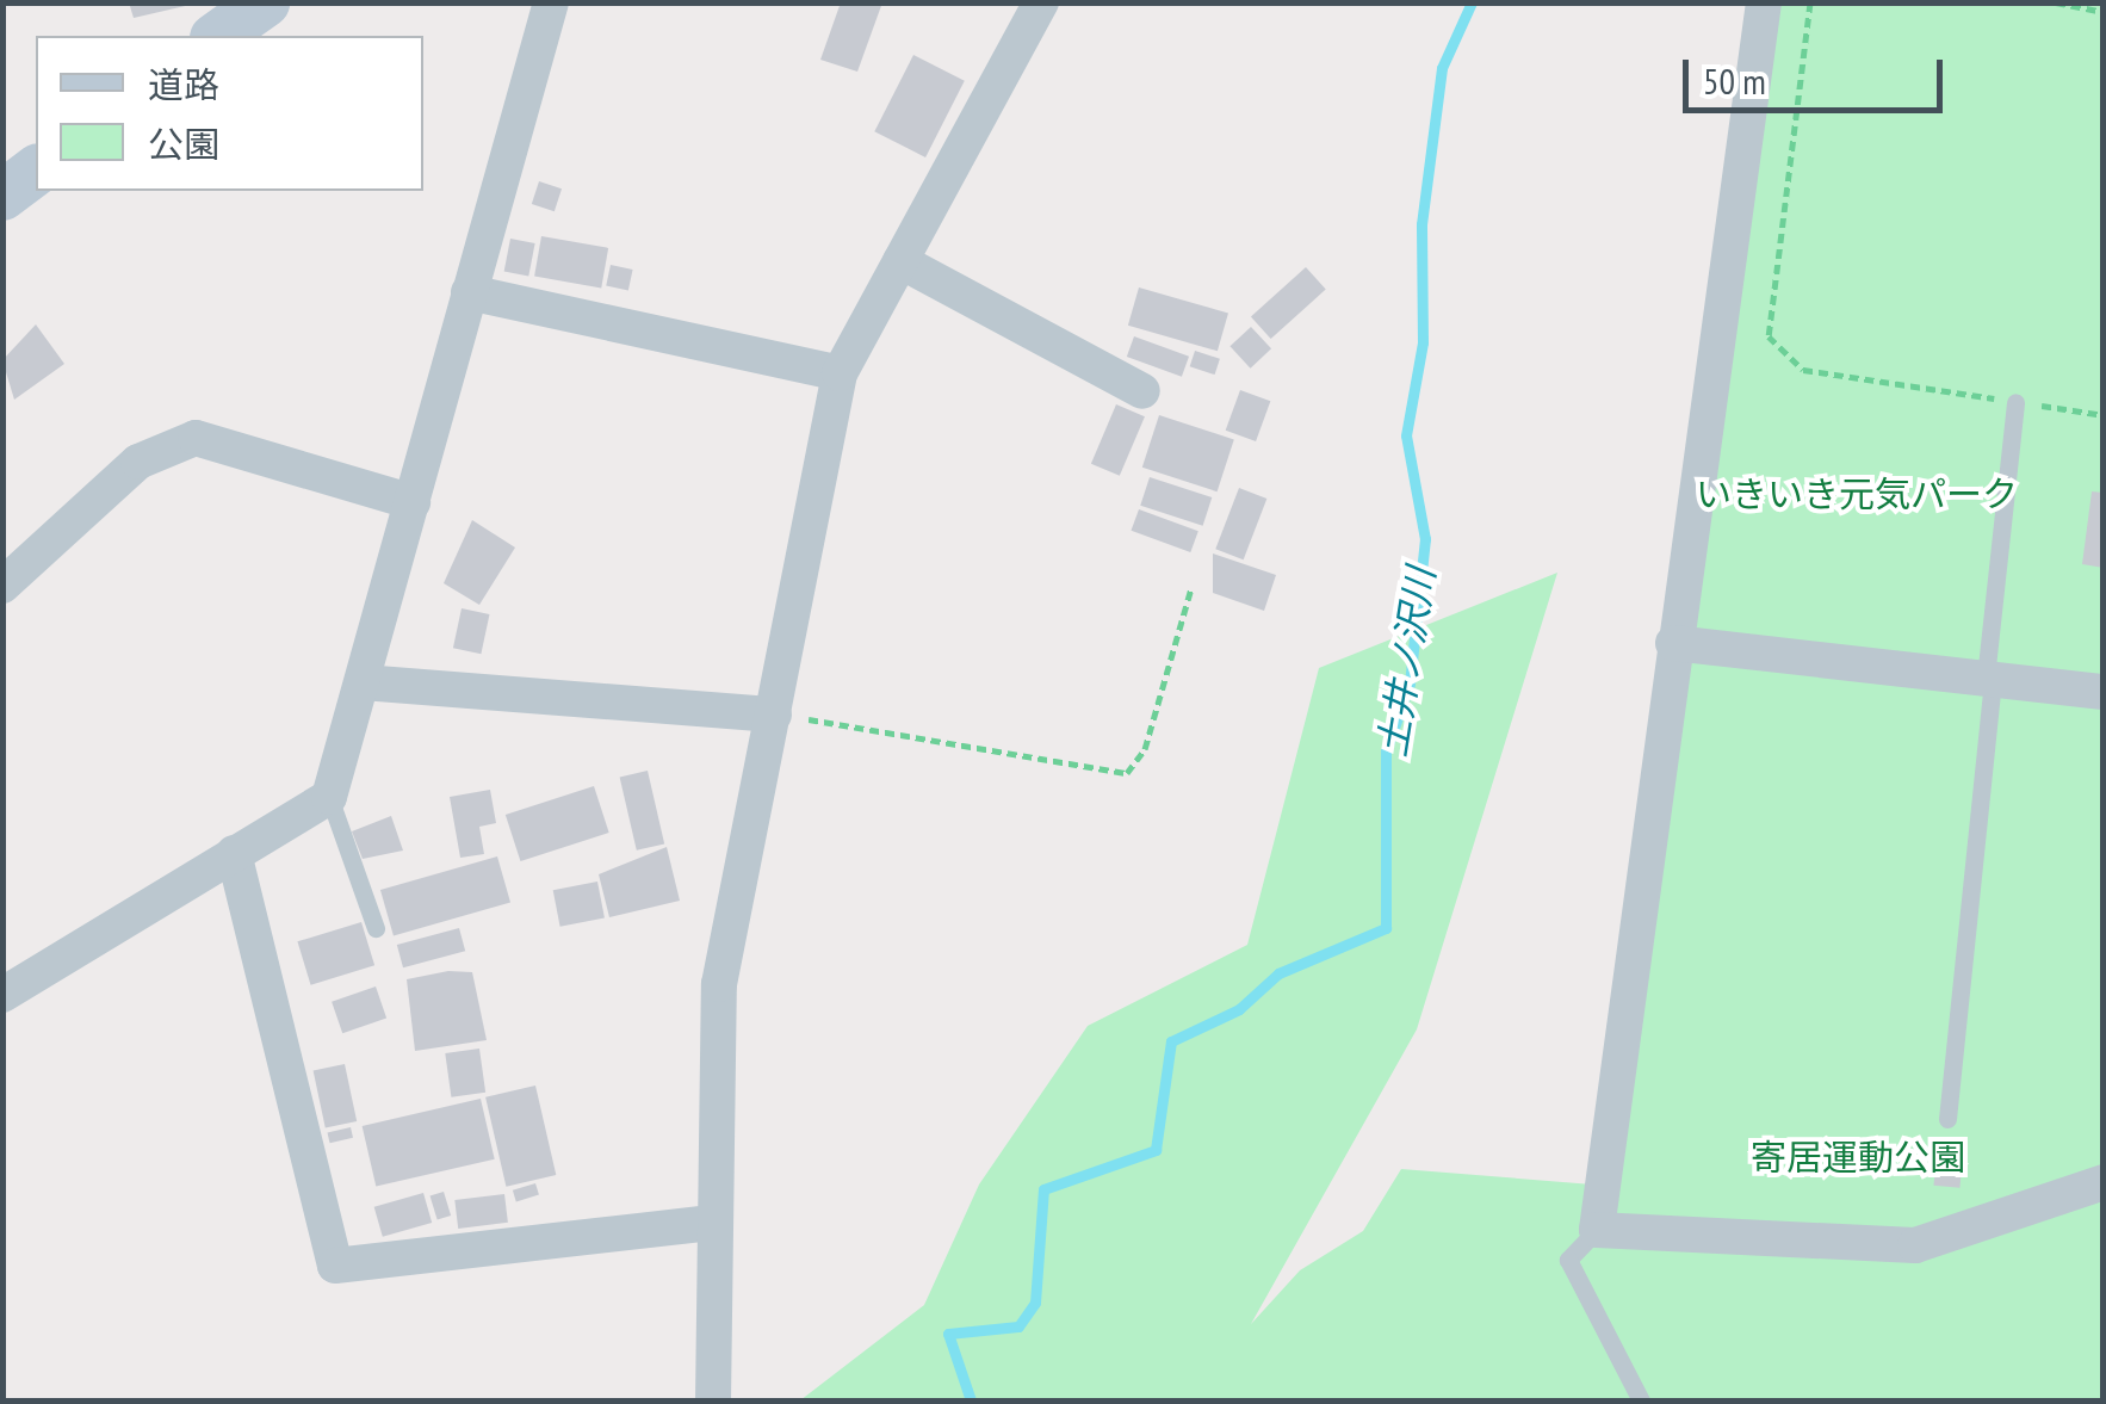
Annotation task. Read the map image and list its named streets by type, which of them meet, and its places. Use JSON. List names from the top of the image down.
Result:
{
  "water": ["土井ノ沢川"],
  "parks": ["いきいき元気パーク", "寄居運動公園"],
  "legend": ["道路", "公園"],
  "scale_bar": "50 m"
}
